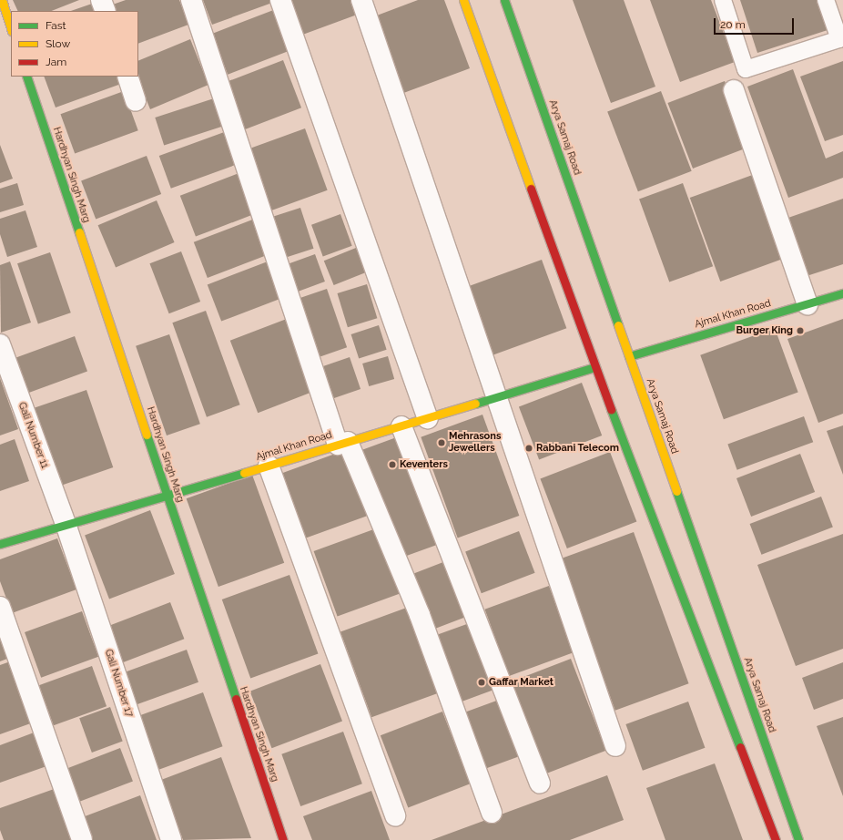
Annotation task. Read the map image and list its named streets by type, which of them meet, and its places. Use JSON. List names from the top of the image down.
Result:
{
  "streets": {
    "street": [
      "Arya Samaj Road",
      "Hardhyan Singh Marg",
      "Ajmal Khan Road",
      "Gali Number 11",
      "Gali Number 17"
    ]
  },
  "crossings": [
    ["Arya Samaj Road", "Ajmal Khan Road"],
    ["Hardhyan Singh Marg", "Ajmal Khan Road"],
    ["Ajmal Khan Road", "Gali Number 11"],
    ["Ajmal Khan Road", "Gali Number 17"],
    ["Gali Number 11", "Gali Number 17"]
  ],
  "places": [
    "Burger King",
    "Mehrasons Jewellers",
    "Rabbani Telecom",
    "Keventers",
    "Gaffar Market"
  ],
  "legend": ["Fast", "Slow", "Jam"],
  "scale_bar": "20 m"
}
